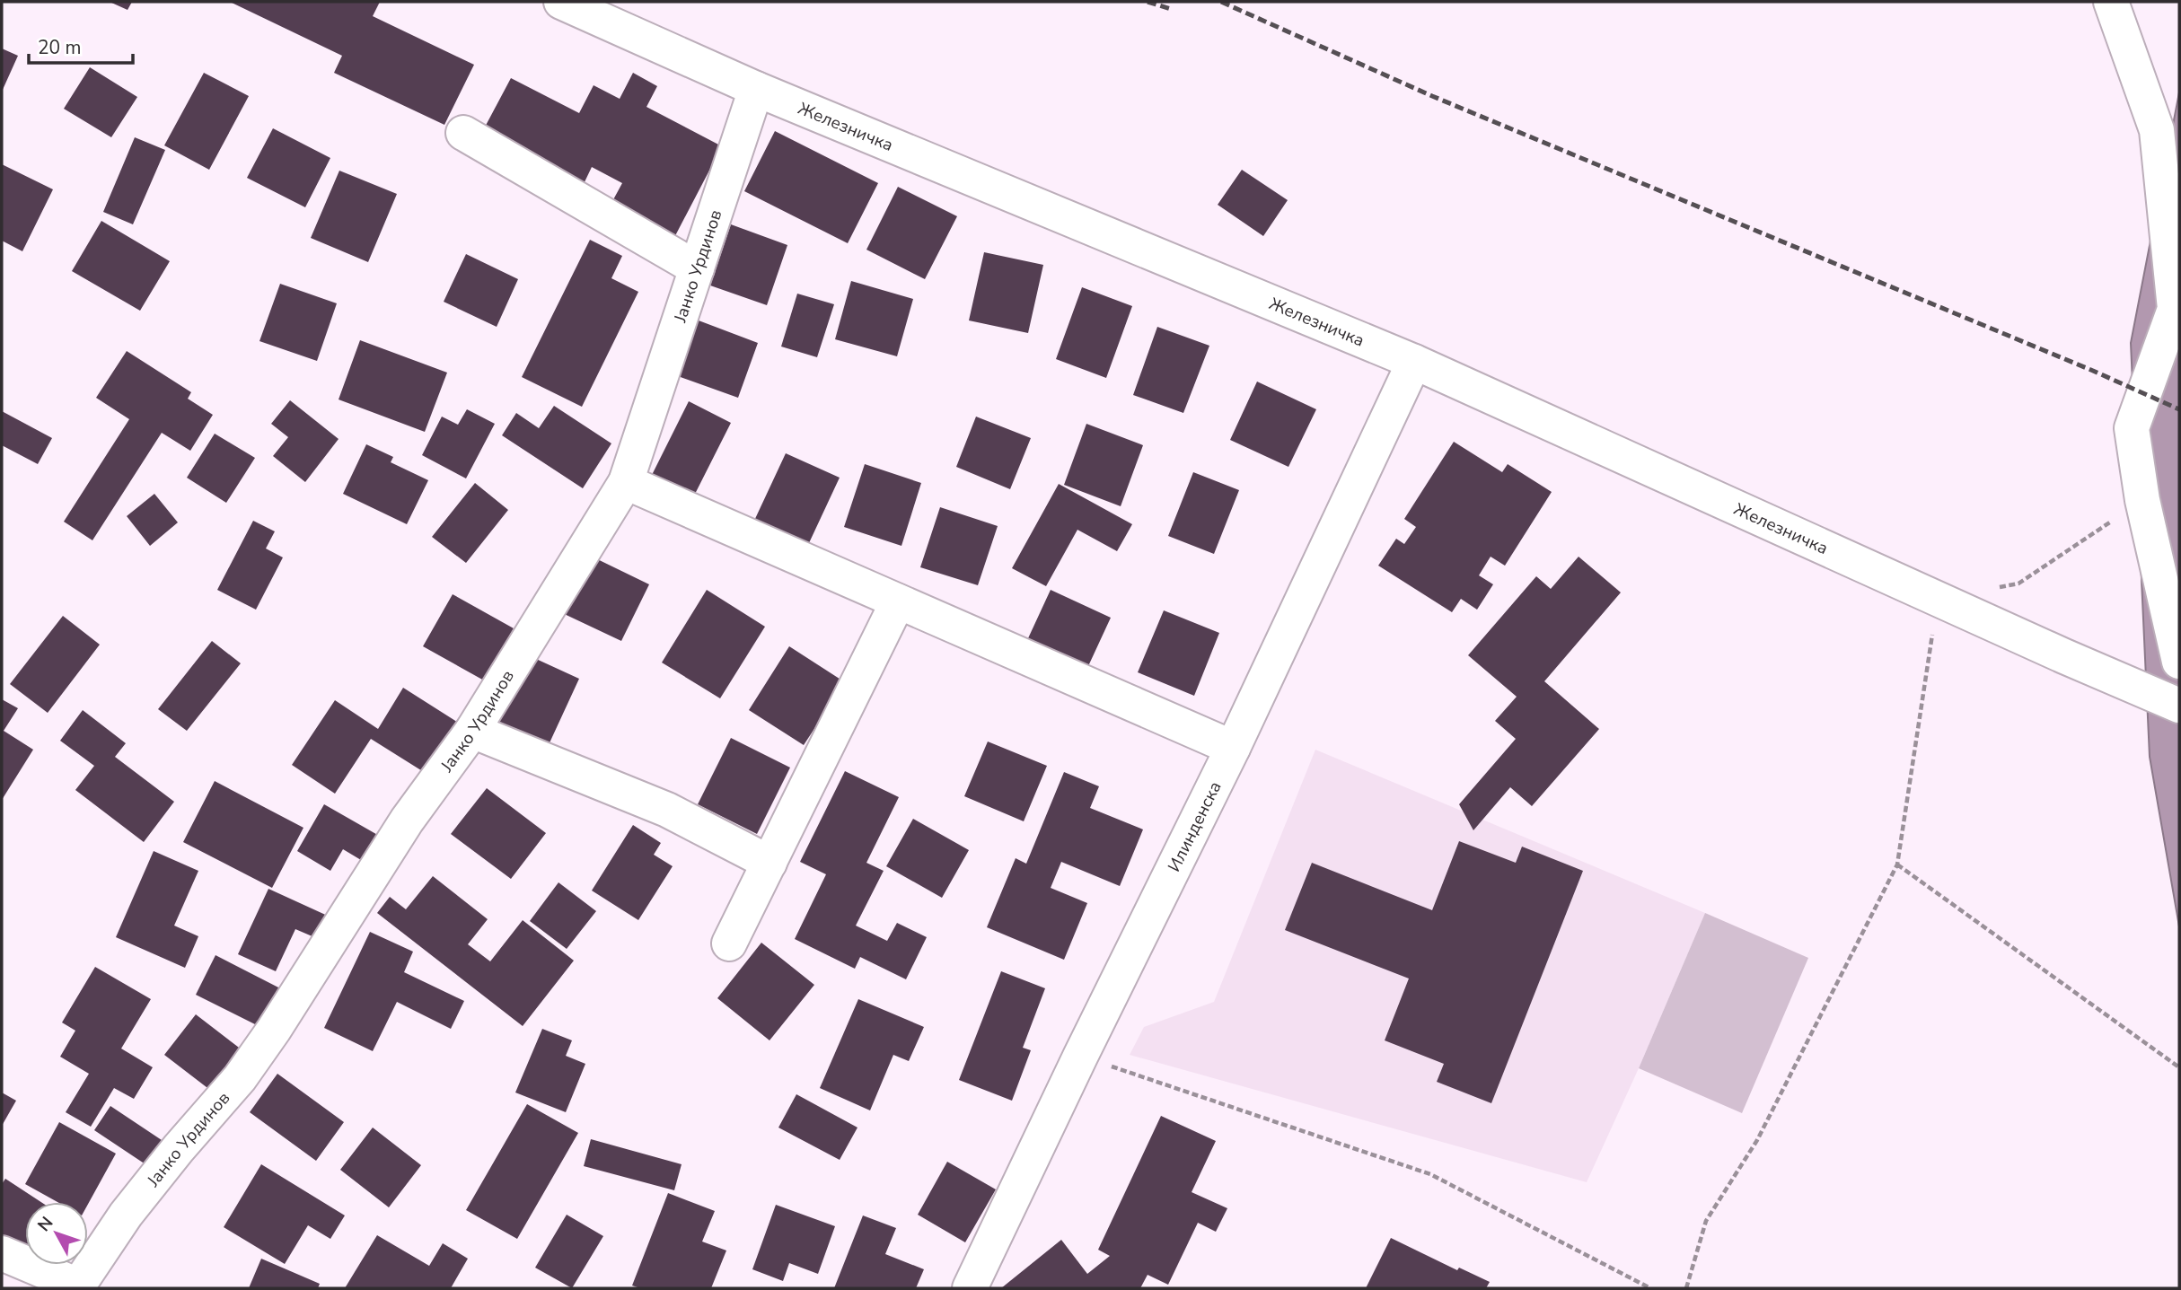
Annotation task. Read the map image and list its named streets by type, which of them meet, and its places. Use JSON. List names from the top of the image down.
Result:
{
  "streets": {
    "street": ["Железничка", "Јанко Урдинов", "Илинденска"]
  },
  "crossings": [
    ["Железничка", "Јанко Урдинов"],
    ["Железничка", "Илинденска"]
  ],
  "scale_bar": "20 m",
  "north": "top left"
}
